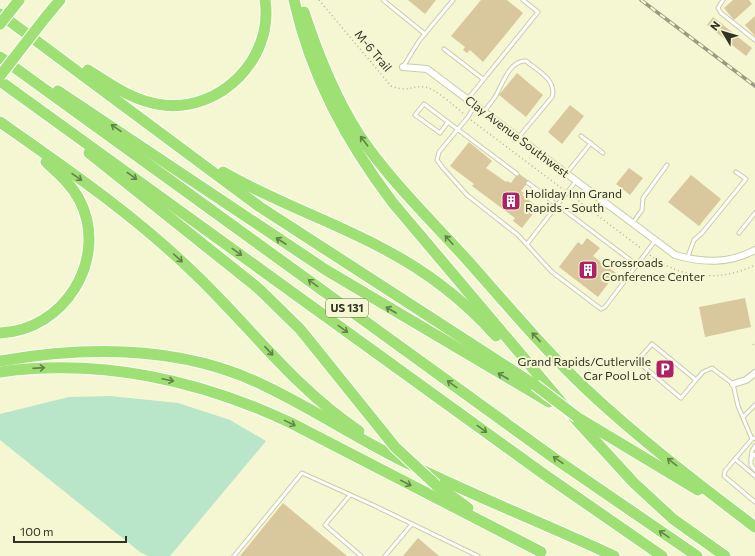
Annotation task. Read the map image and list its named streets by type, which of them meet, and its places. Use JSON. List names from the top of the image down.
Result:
{
  "streets": {
    "highway": ["US 131"],
    "street": ["Clay Avenue Southwest"],
    "path": ["M-6 Trail"]
  },
  "places": {
    "building": ["Holiday Inn Grand Rapids - South", "Crossroads Conference Center"],
    "parking": ["Grand Rapids/Cutlerville Car Pool Lot"]
  },
  "scale_bar": "100 m",
  "north": "top left"
}
